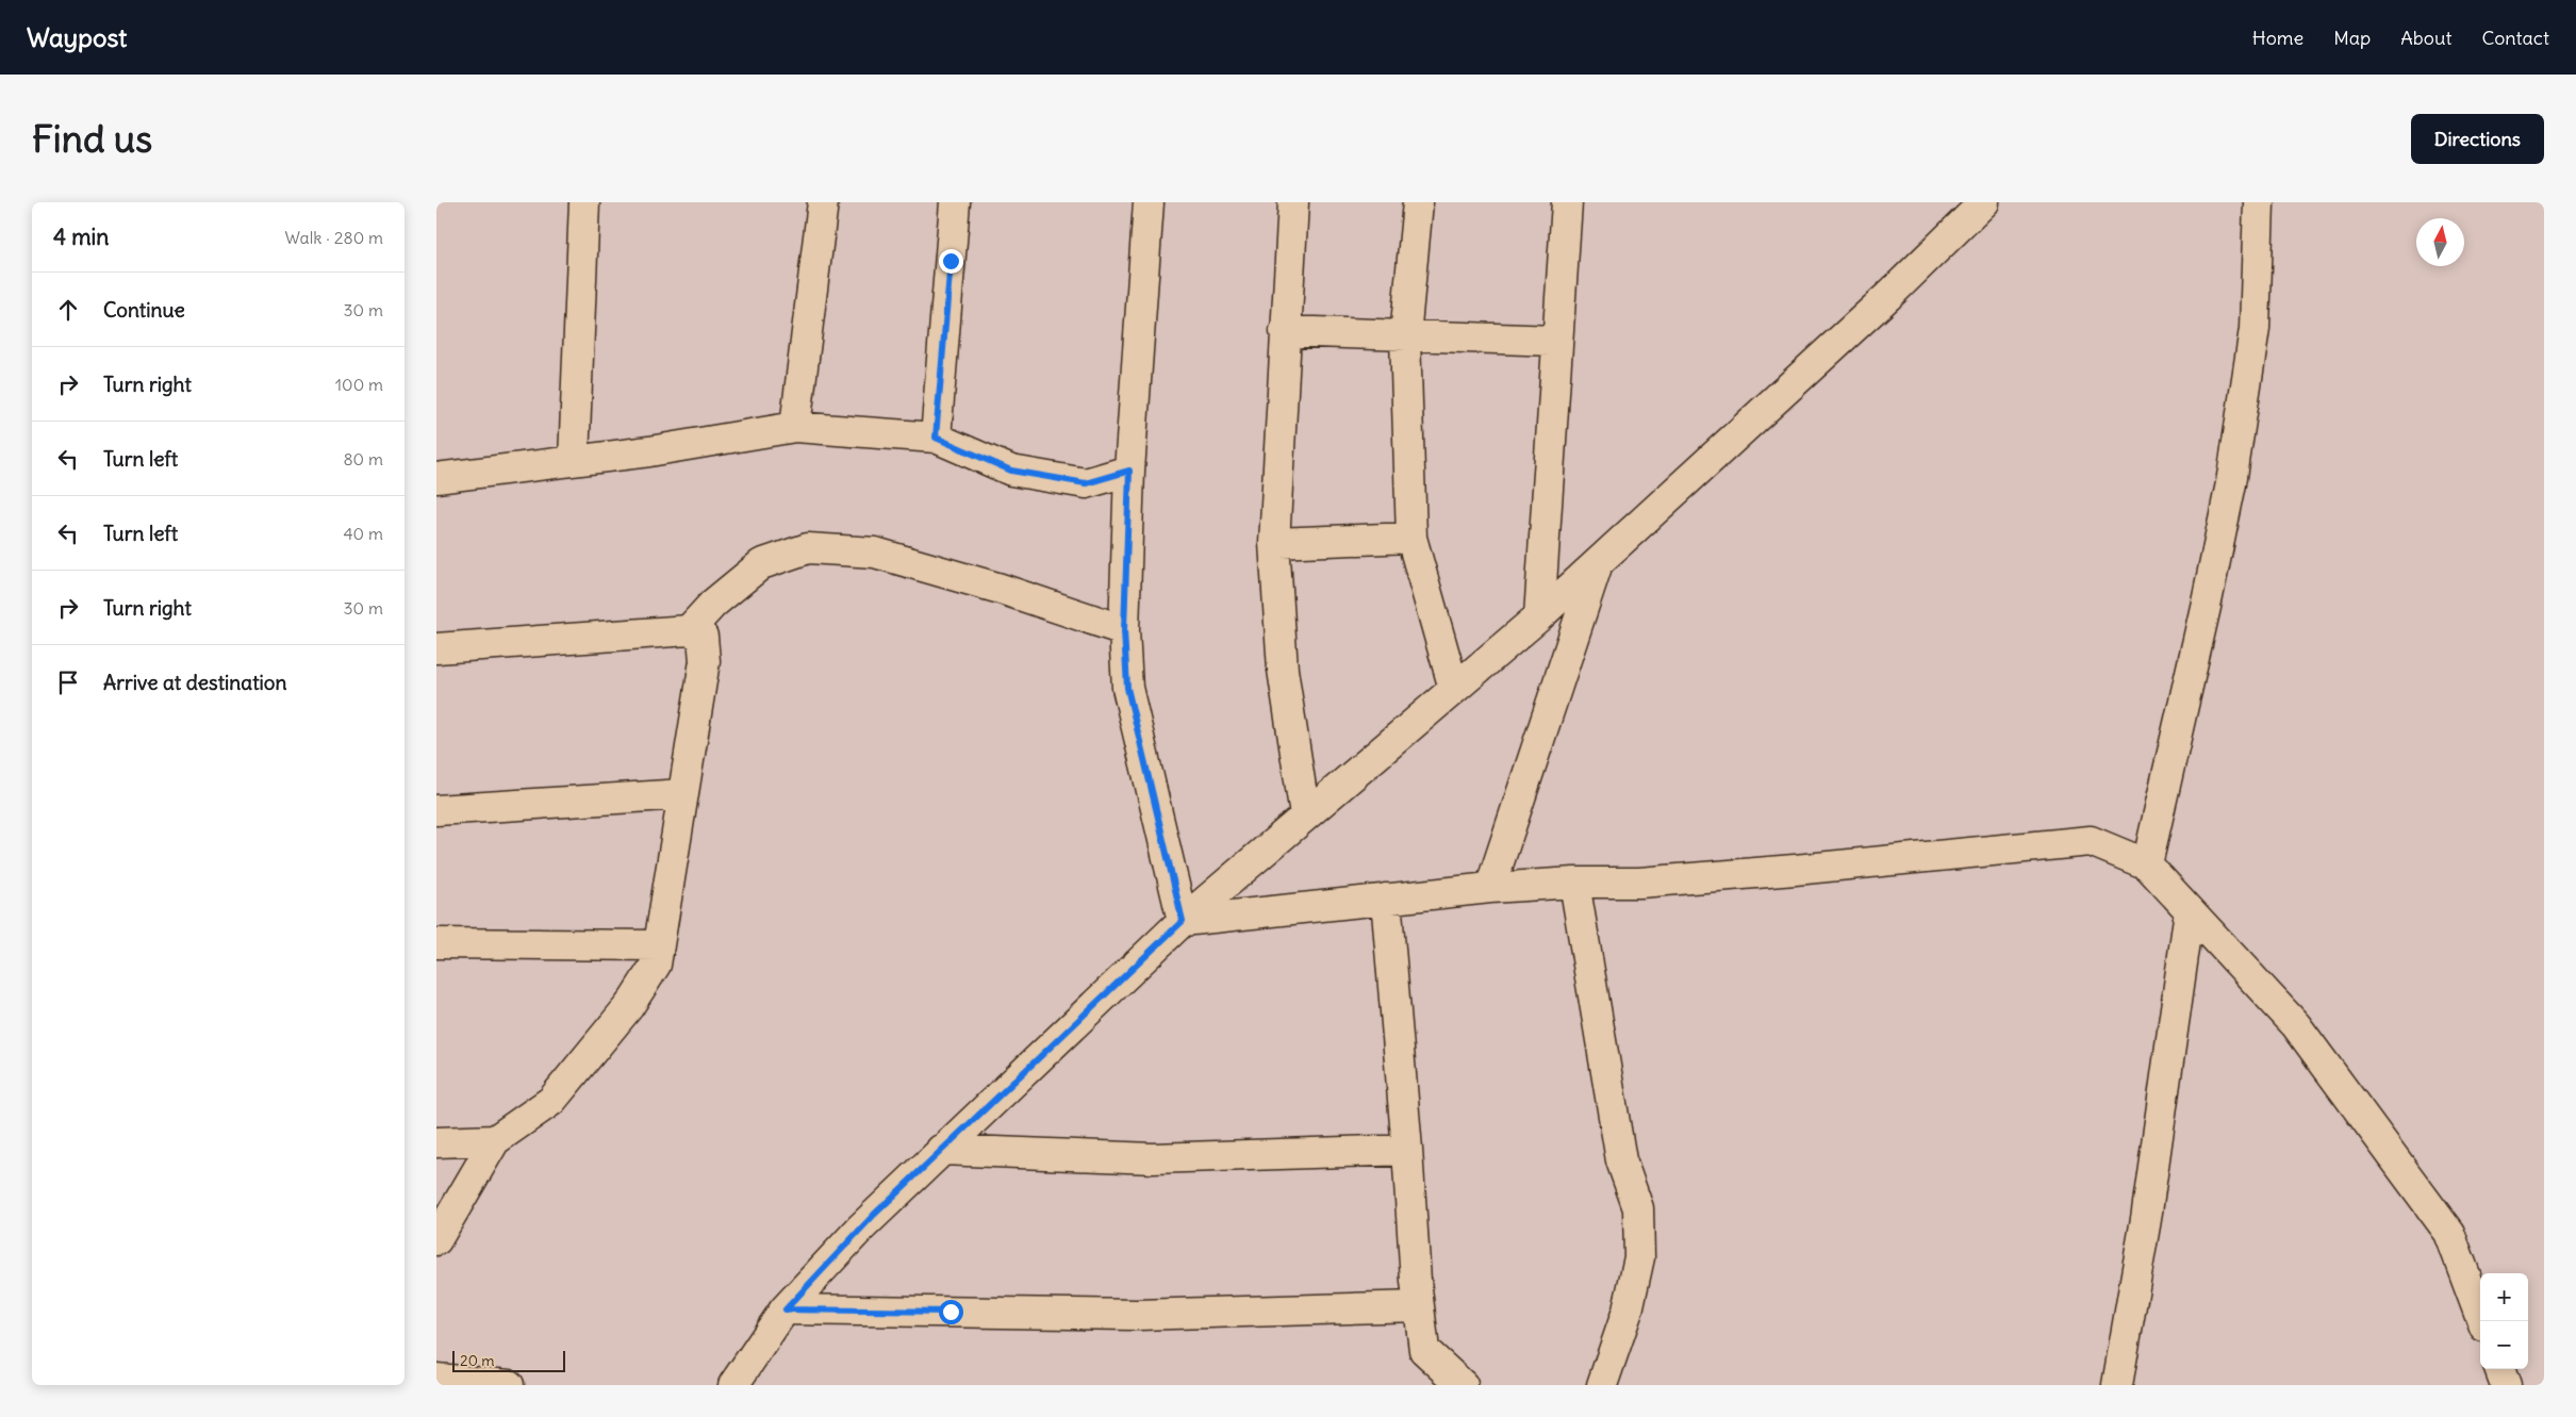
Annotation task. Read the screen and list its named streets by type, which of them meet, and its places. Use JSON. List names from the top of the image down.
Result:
{
  "scale_bar": "20 m",
  "north": "top",
  "page": {
    "header": "Waypost",
    "nav": [
      "Home",
      "Map",
      "About",
      "Contact"
    ],
    "buttons": "Directions",
    "title": "Find us",
    "heading": ["4 min", "Walk · 280 m"],
    "list": [
      ["Continue", "30 m"],
      ["Turn right", "100 m"],
      ["Turn left", "80 m"],
      ["Turn left", "40 m"],
      ["Turn right", "30 m"],
      "Arrive at destination"
    ],
    "map_buttons": ["+", "−"],
    "scale": "20 m"
  }
}
